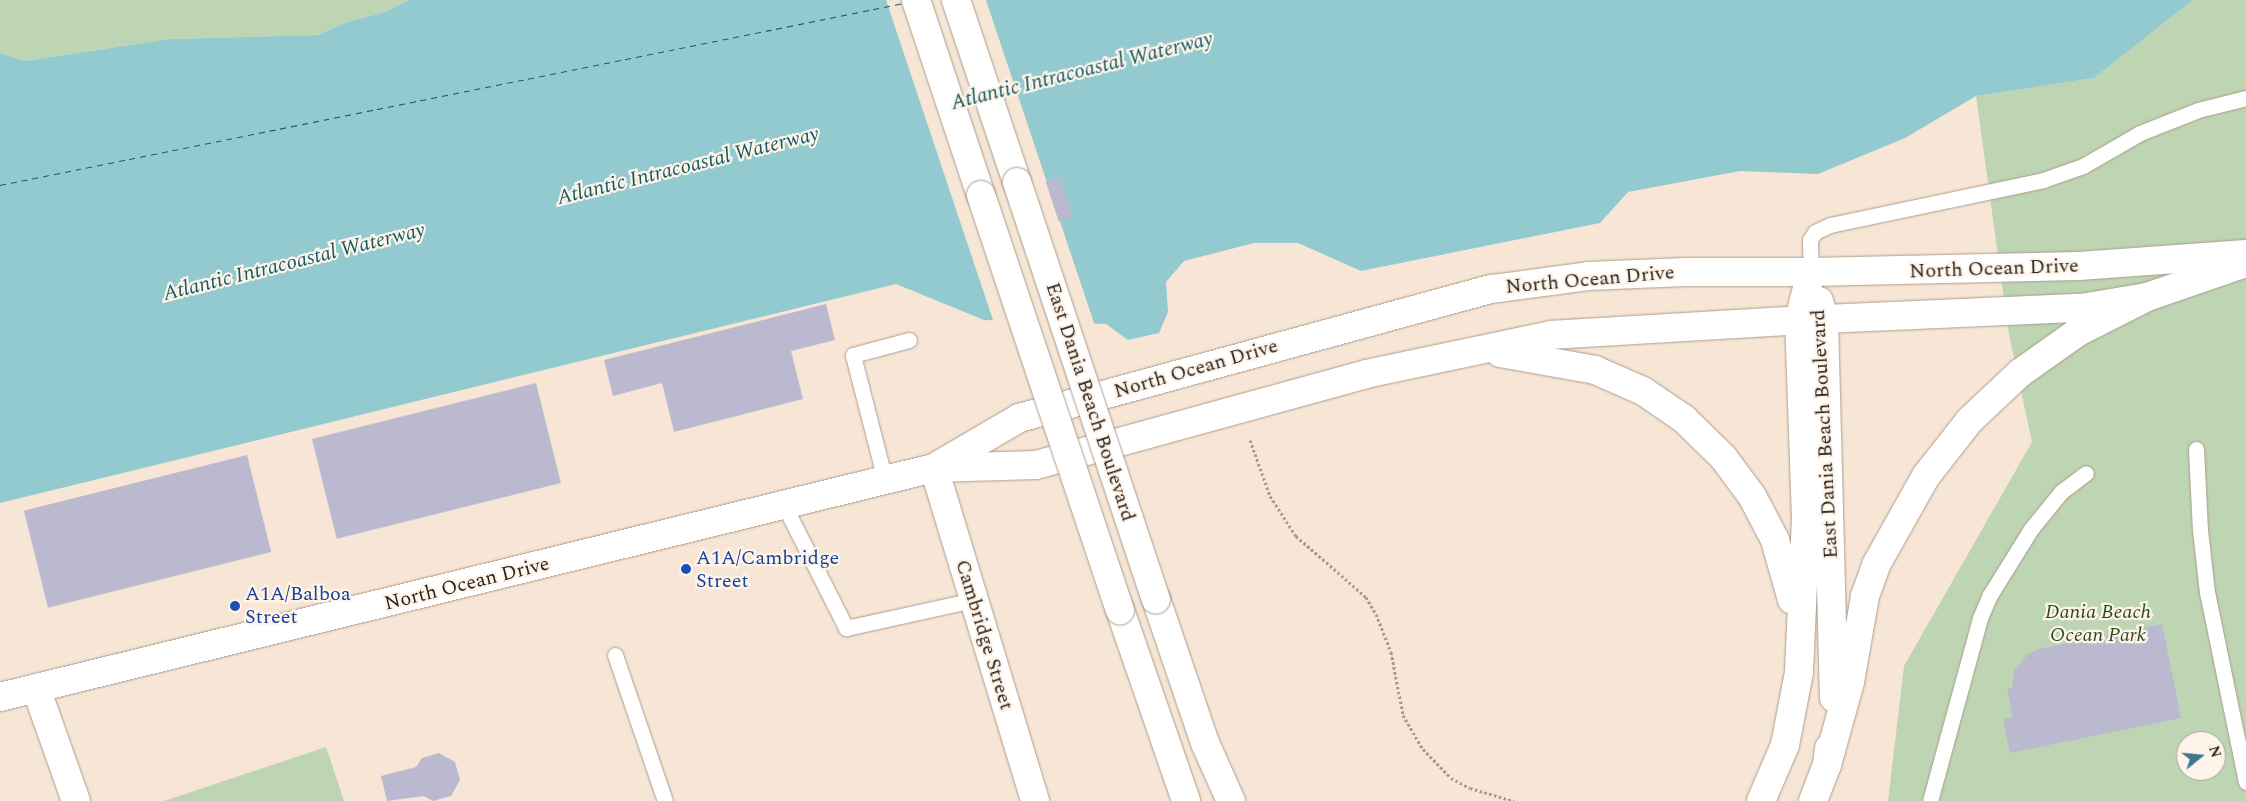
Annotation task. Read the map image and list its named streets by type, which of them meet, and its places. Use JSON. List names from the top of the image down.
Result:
{
  "streets": {
    "main road": ["North Ocean Drive", "East Dania Beach Boulevard", "Cambridge Street"]
  },
  "crossings": [
    ["North Ocean Drive", "East Dania Beach Boulevard"],
    ["North Ocean Drive", "Cambridge Street"]
  ],
  "water": ["Atlantic Intracoastal Waterway"],
  "parks": ["Dania Beach Ocean Park"],
  "places": ["A1A/Cambridge Street", "A1A/Balboa Street"],
  "north": "right"
}
